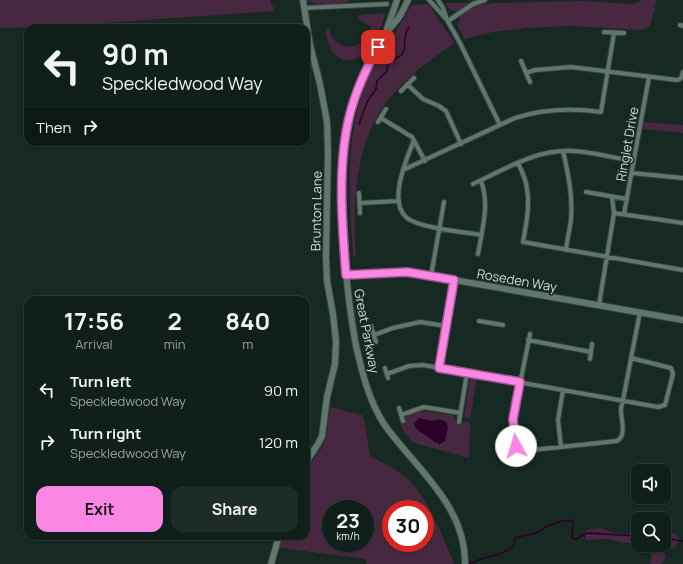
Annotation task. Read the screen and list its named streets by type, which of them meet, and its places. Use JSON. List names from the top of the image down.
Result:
{
  "streets": {
    "street": [
      "Ringlet Drive",
      "Brunton Lane",
      "Roseden Way",
      "Great Parkway"
    ]
  },
  "crossings": [
    ["Roseden Way", "Great Parkway"]
  ],
  "page": {
    "turn": ["90 m", "Speckledwood Way"],
    "then": "Then",
    "eta": [
      "17:56",
      "Arrival",
      "2",
      "min",
      "840",
      "m"
    ],
    "list": [
      {
        "name": "Turn left",
        "note": "Speckledwood Way",
        "value": "90 m"
      },
      {
        "name": "Turn right",
        "note": "Speckledwood Way",
        "value": "120 m"
      }
    ],
    "buttons": ["Exit", "Share"],
    "speed": "23 km/h",
    "limit": "30"
  }
}
